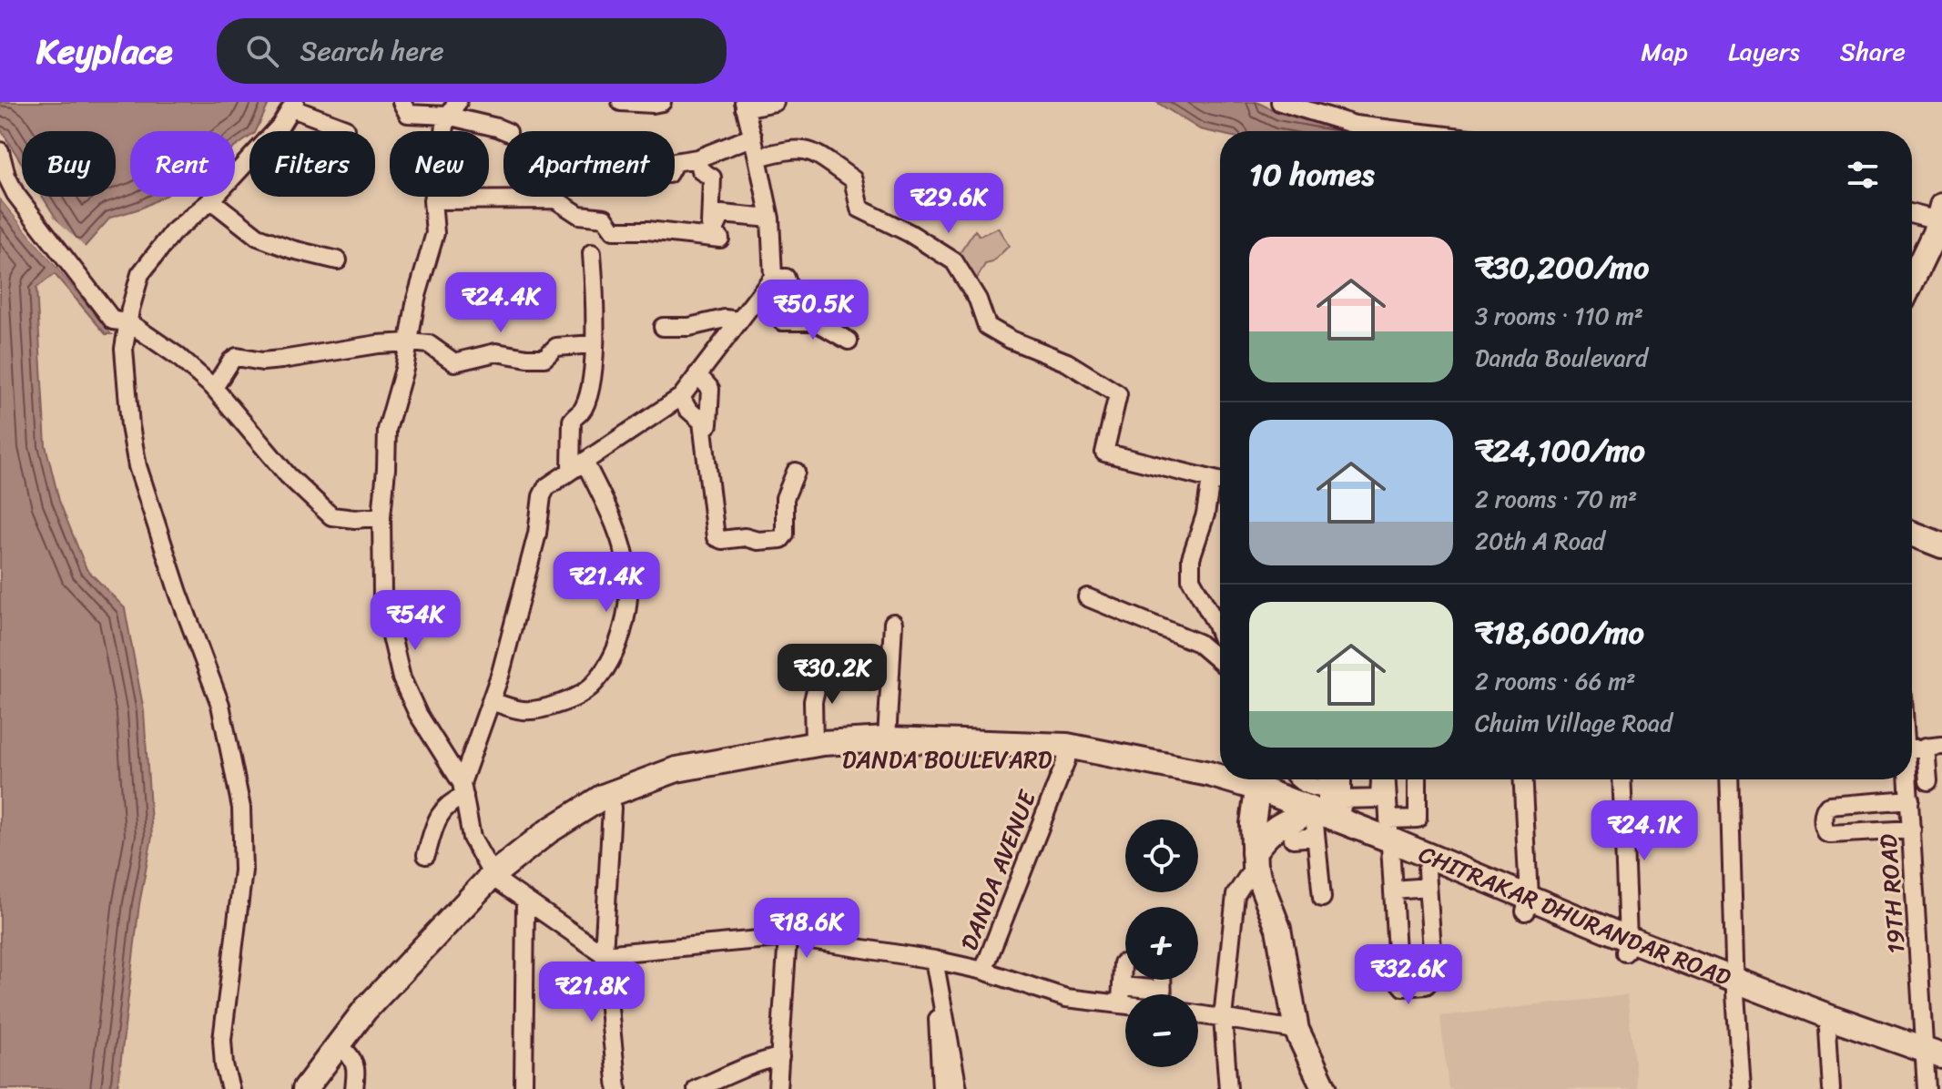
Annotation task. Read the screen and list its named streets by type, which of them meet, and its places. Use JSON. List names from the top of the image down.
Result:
{
  "streets": {
    "main road": ["DANDA BOULEVARD", "CHITRAKAR DHURANDAR ROAD"],
    "street": ["DANDA AVENUE", "19TH ROAD"]
  },
  "crossings": [
    ["19TH ROAD", "CHITRAKAR DHURANDAR ROAD"]
  ],
  "page": {
    "header": "Keyplace",
    "search": "Search here",
    "nav": ["Map", "Layers", "Share"],
    "chip": [
      "Buy",
      "Rent",
      "Filters",
      "New",
      "Apartment"
    ],
    "heading": "10 homes",
    "price": [
      "₹29.6K",
      "₹24.4K",
      "₹50.5K",
      "₹21.4K",
      "₹54K",
      "₹30.2K",
      "₹24.1K",
      "₹18.6K",
      "₹32.6K",
      "₹21.8K"
    ],
    "list": [
      {
        "name": "₹30,200/mo",
        "note": "3 rooms · 110 m² · Danda Boulevard"
      },
      {
        "name": "₹24,100/mo",
        "note": "2 rooms · 70 m² · 20th A Road"
      },
      {
        "name": "₹18,600/mo",
        "note": "2 rooms · 66 m² · Chuim Village Road"
      }
    ],
    "map_buttons": ["+", "−"]
  }
}
